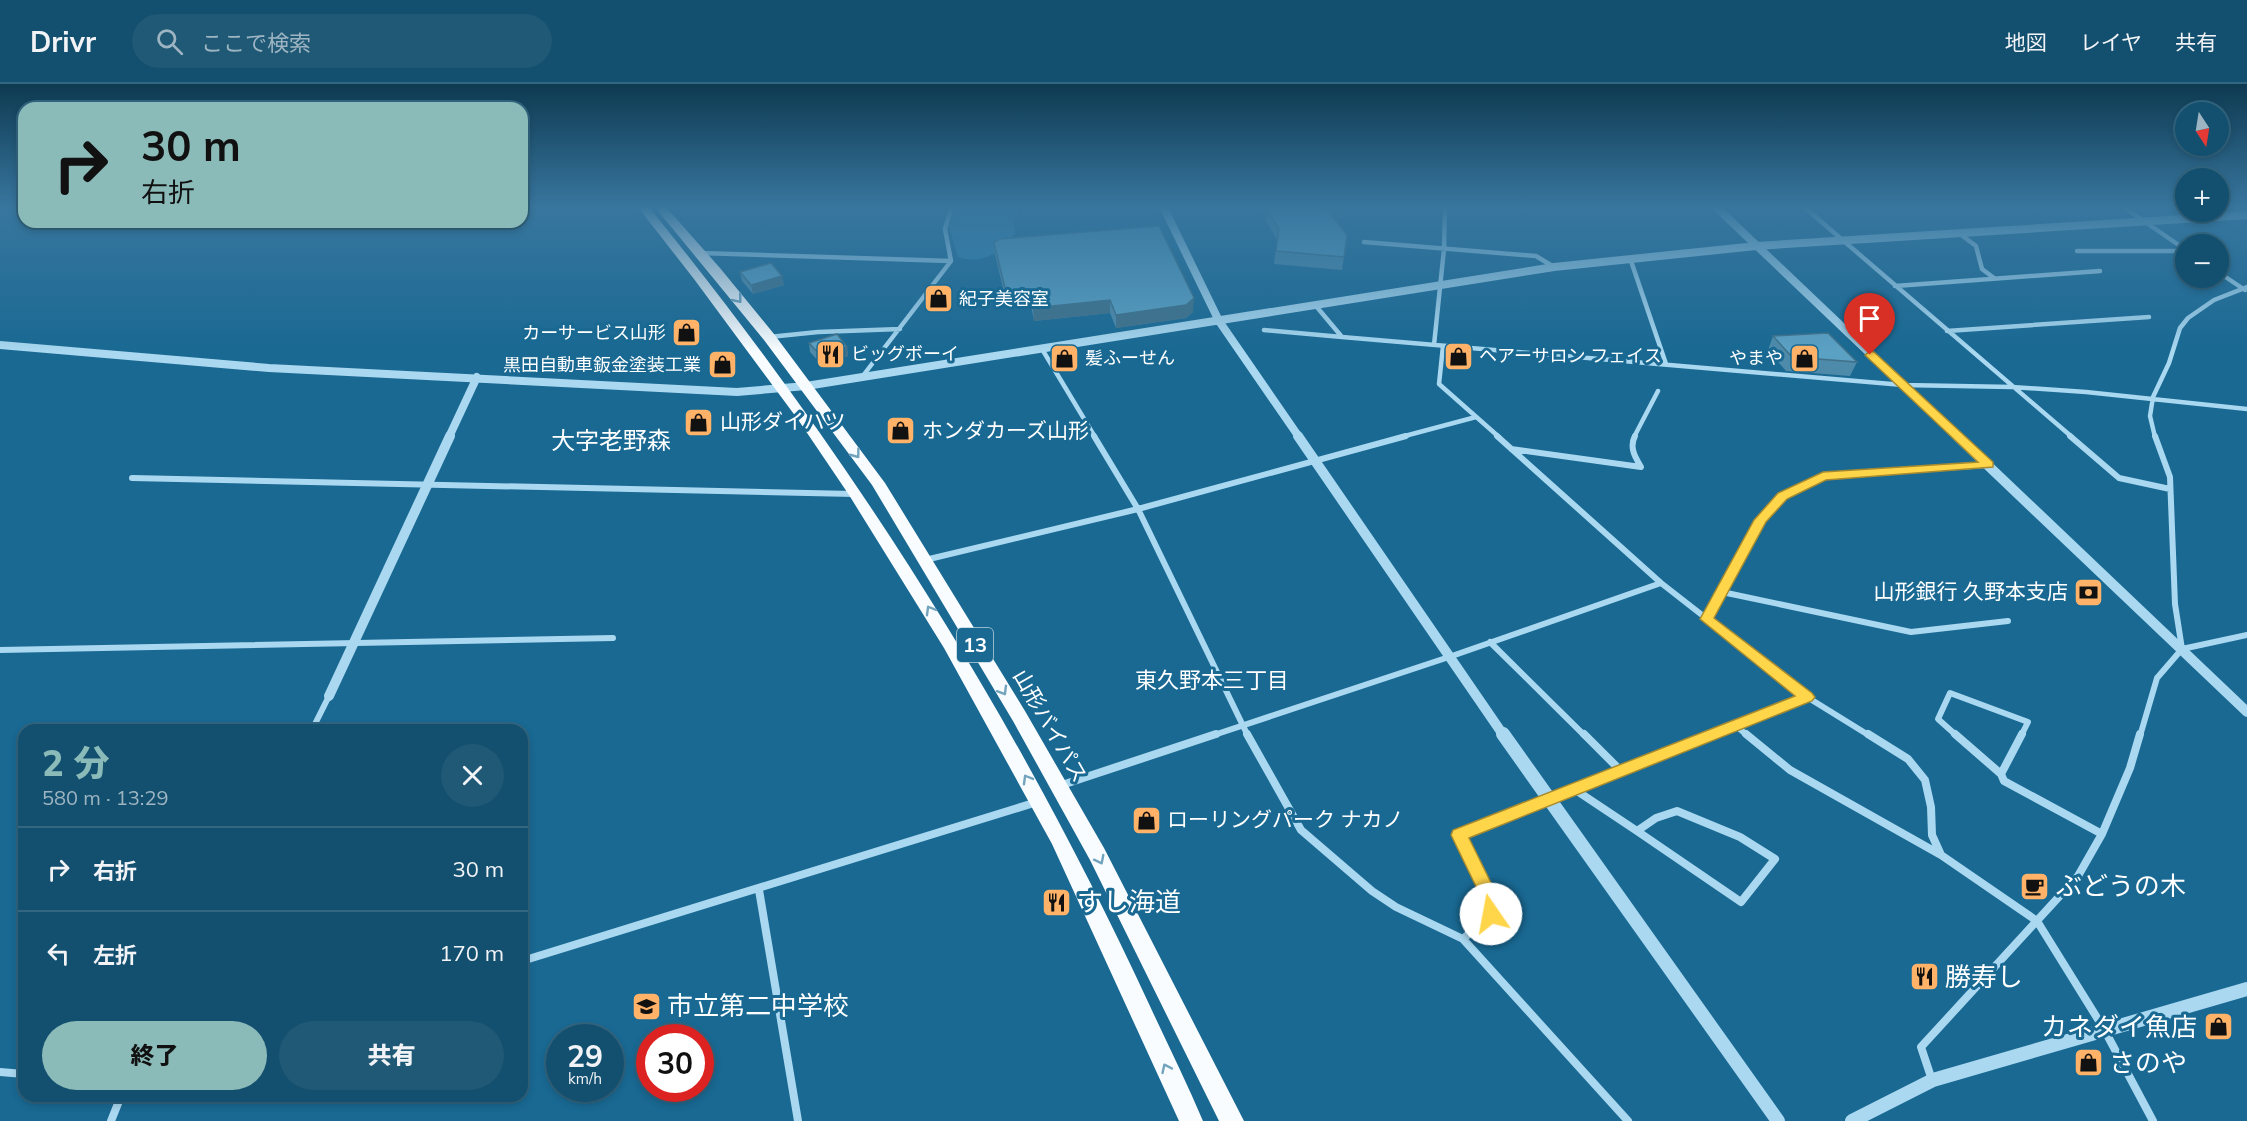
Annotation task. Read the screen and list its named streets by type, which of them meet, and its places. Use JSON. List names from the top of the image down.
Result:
{
  "streets": {
    "highway": ["13", "山形バイパス"]
  },
  "districts": ["大字老野森", "東久野本三丁目"],
  "places": {
    "shop": [
      "紀子美容室",
      "カーサービス山形",
      "ヘアーサロン フェイス",
      "髪ふーせん",
      "やまや",
      "黒田自動車鈑金塗装工業",
      "山形ダイハツ",
      "ホンダカーズ山形",
      "ローリングパーク ナカノ",
      "カネダイ魚店",
      "さのや"
    ],
    "restaurant": ["ビッグボーイ", "すし海道", "勝寿し"],
    "bank": ["山形銀行 久野本支店"],
    "cafe": ["ぶどうの木"],
    "school or university": ["市立第二中学校"]
  },
  "north": "bottom",
  "page": {
    "header": "Drivr",
    "search": "ここで検索",
    "nav": ["地図", "レイヤ", "共有"],
    "map_buttons": ["+", "−"],
    "turn": ["30 m", "右折"],
    "heading": ["2 分", "580 m · 13:29"],
    "list": [
      {
        "name": "右折",
        "value": "30 m"
      },
      {
        "name": "左折",
        "value": "170 m"
      }
    ],
    "buttons": ["終了", "共有"],
    "speed": "29 km/h",
    "limit": "30"
  }
}
